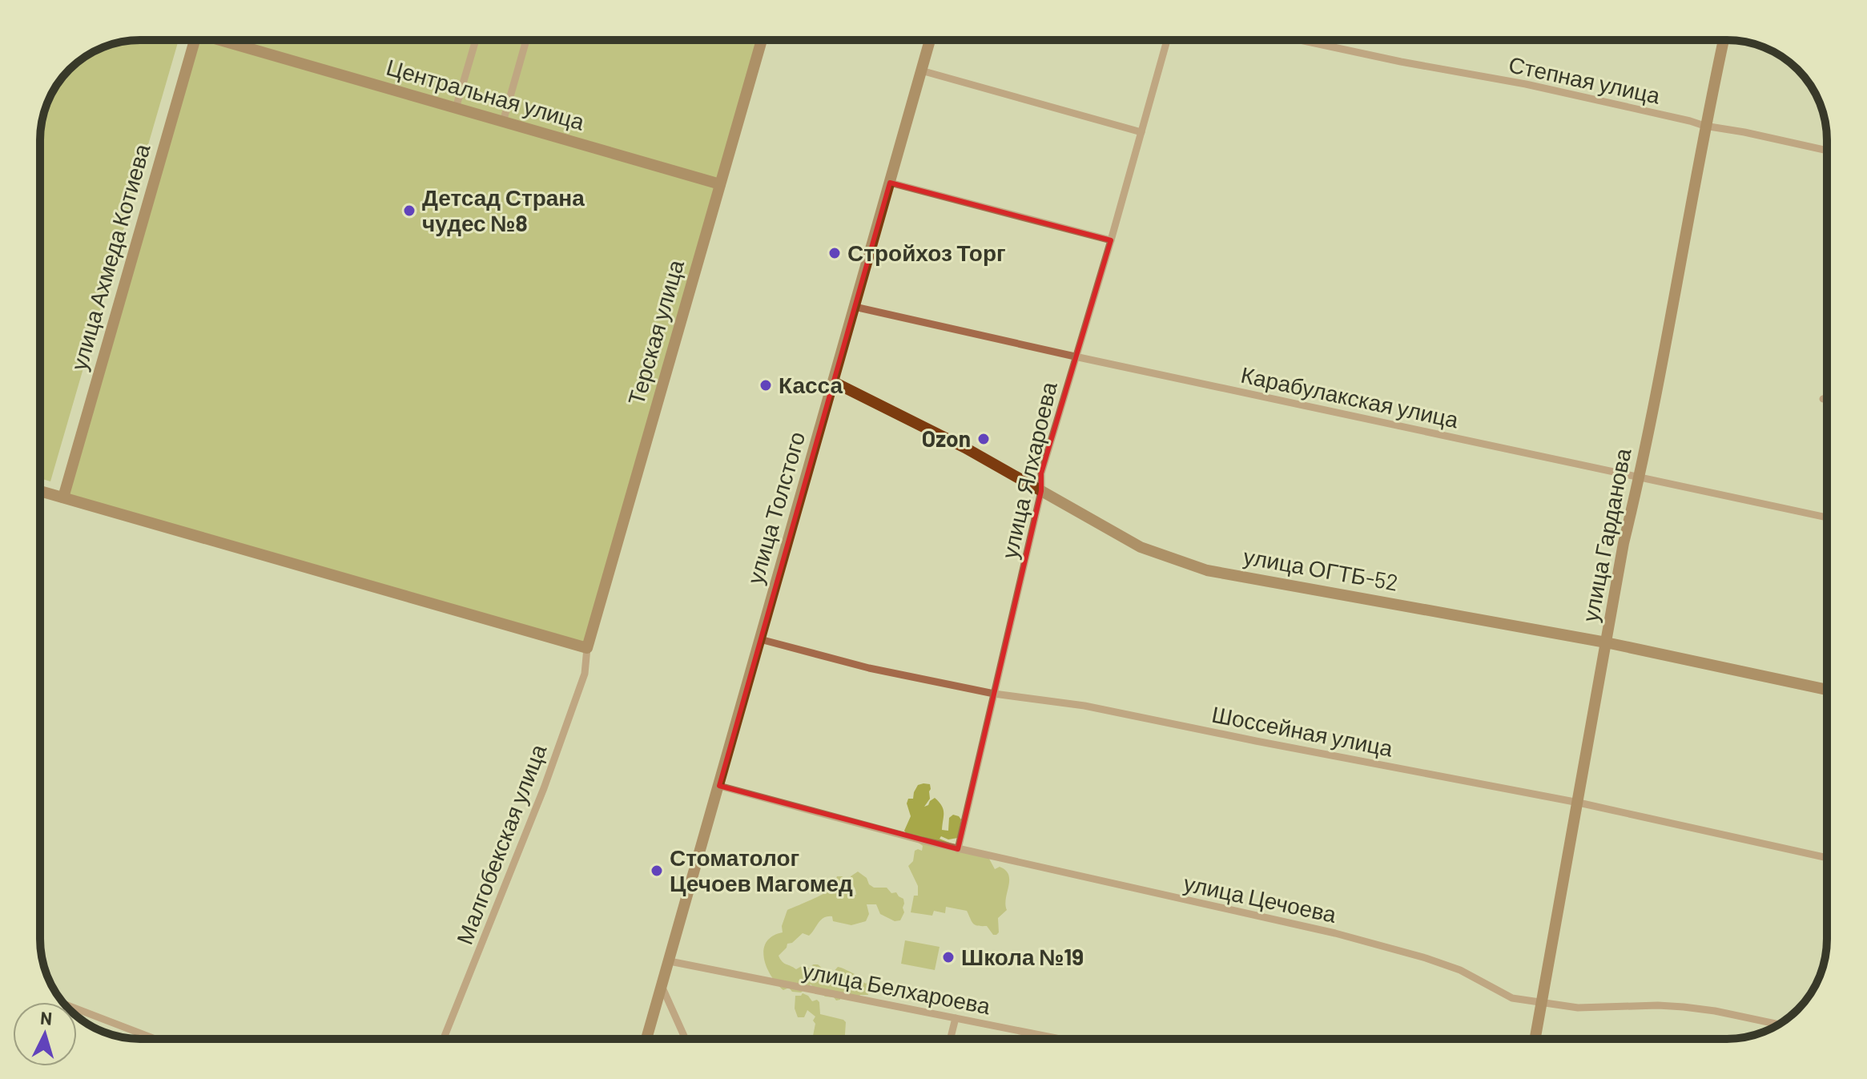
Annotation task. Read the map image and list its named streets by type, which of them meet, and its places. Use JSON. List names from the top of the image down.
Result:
{
  "streets": {
    "street": [
      "Степная улица",
      "Центральная улица",
      "улица Ахмеда Котиева",
      "Терская улица",
      "Карабулакская улица",
      "улица Ялхароева",
      "улица Толстого",
      "улица Гарданова",
      "улица ОГТБ-52",
      "Шоссейная улица",
      "Малгобекская улица",
      "улица Цечоева",
      "улица Белхароева"
    ]
  },
  "crossings": [
    ["Степная улица", "улица Гарданова"],
    ["Центральная улица", "Терская улица"],
    ["Терская улица", "Малгобекская улица"],
    ["Карабулакская улица", "улица Ялхароева"],
    ["Карабулакская улица", "улица Толстого"],
    ["Карабулакская улица", "улица Гарданова"],
    ["улица Ялхароева", "улица ОГТБ-52"],
    ["улица Ялхароева", "Шоссейная улица"],
    ["улица Ялхароева", "улица Цечоева"],
    ["улица Толстого", "улица ОГТБ-52"],
    ["улица Толстого", "Шоссейная улица"],
    ["улица Толстого", "улица Цечоева"],
    ["улица Толстого", "улица Белхароева"],
    ["улица Гарданова", "улица ОГТБ-52"],
    ["улица Гарданова", "Шоссейная улица"],
    ["улица Гарданова", "улица Цечоева"]
  ],
  "places": [
    "Детсад Страна чудес №8",
    "Стройхоз Торг",
    "Касса",
    "Ozon",
    "Стоматолог Цечоев Магомед",
    "Школа №19"
  ],
  "north": "top"
}
